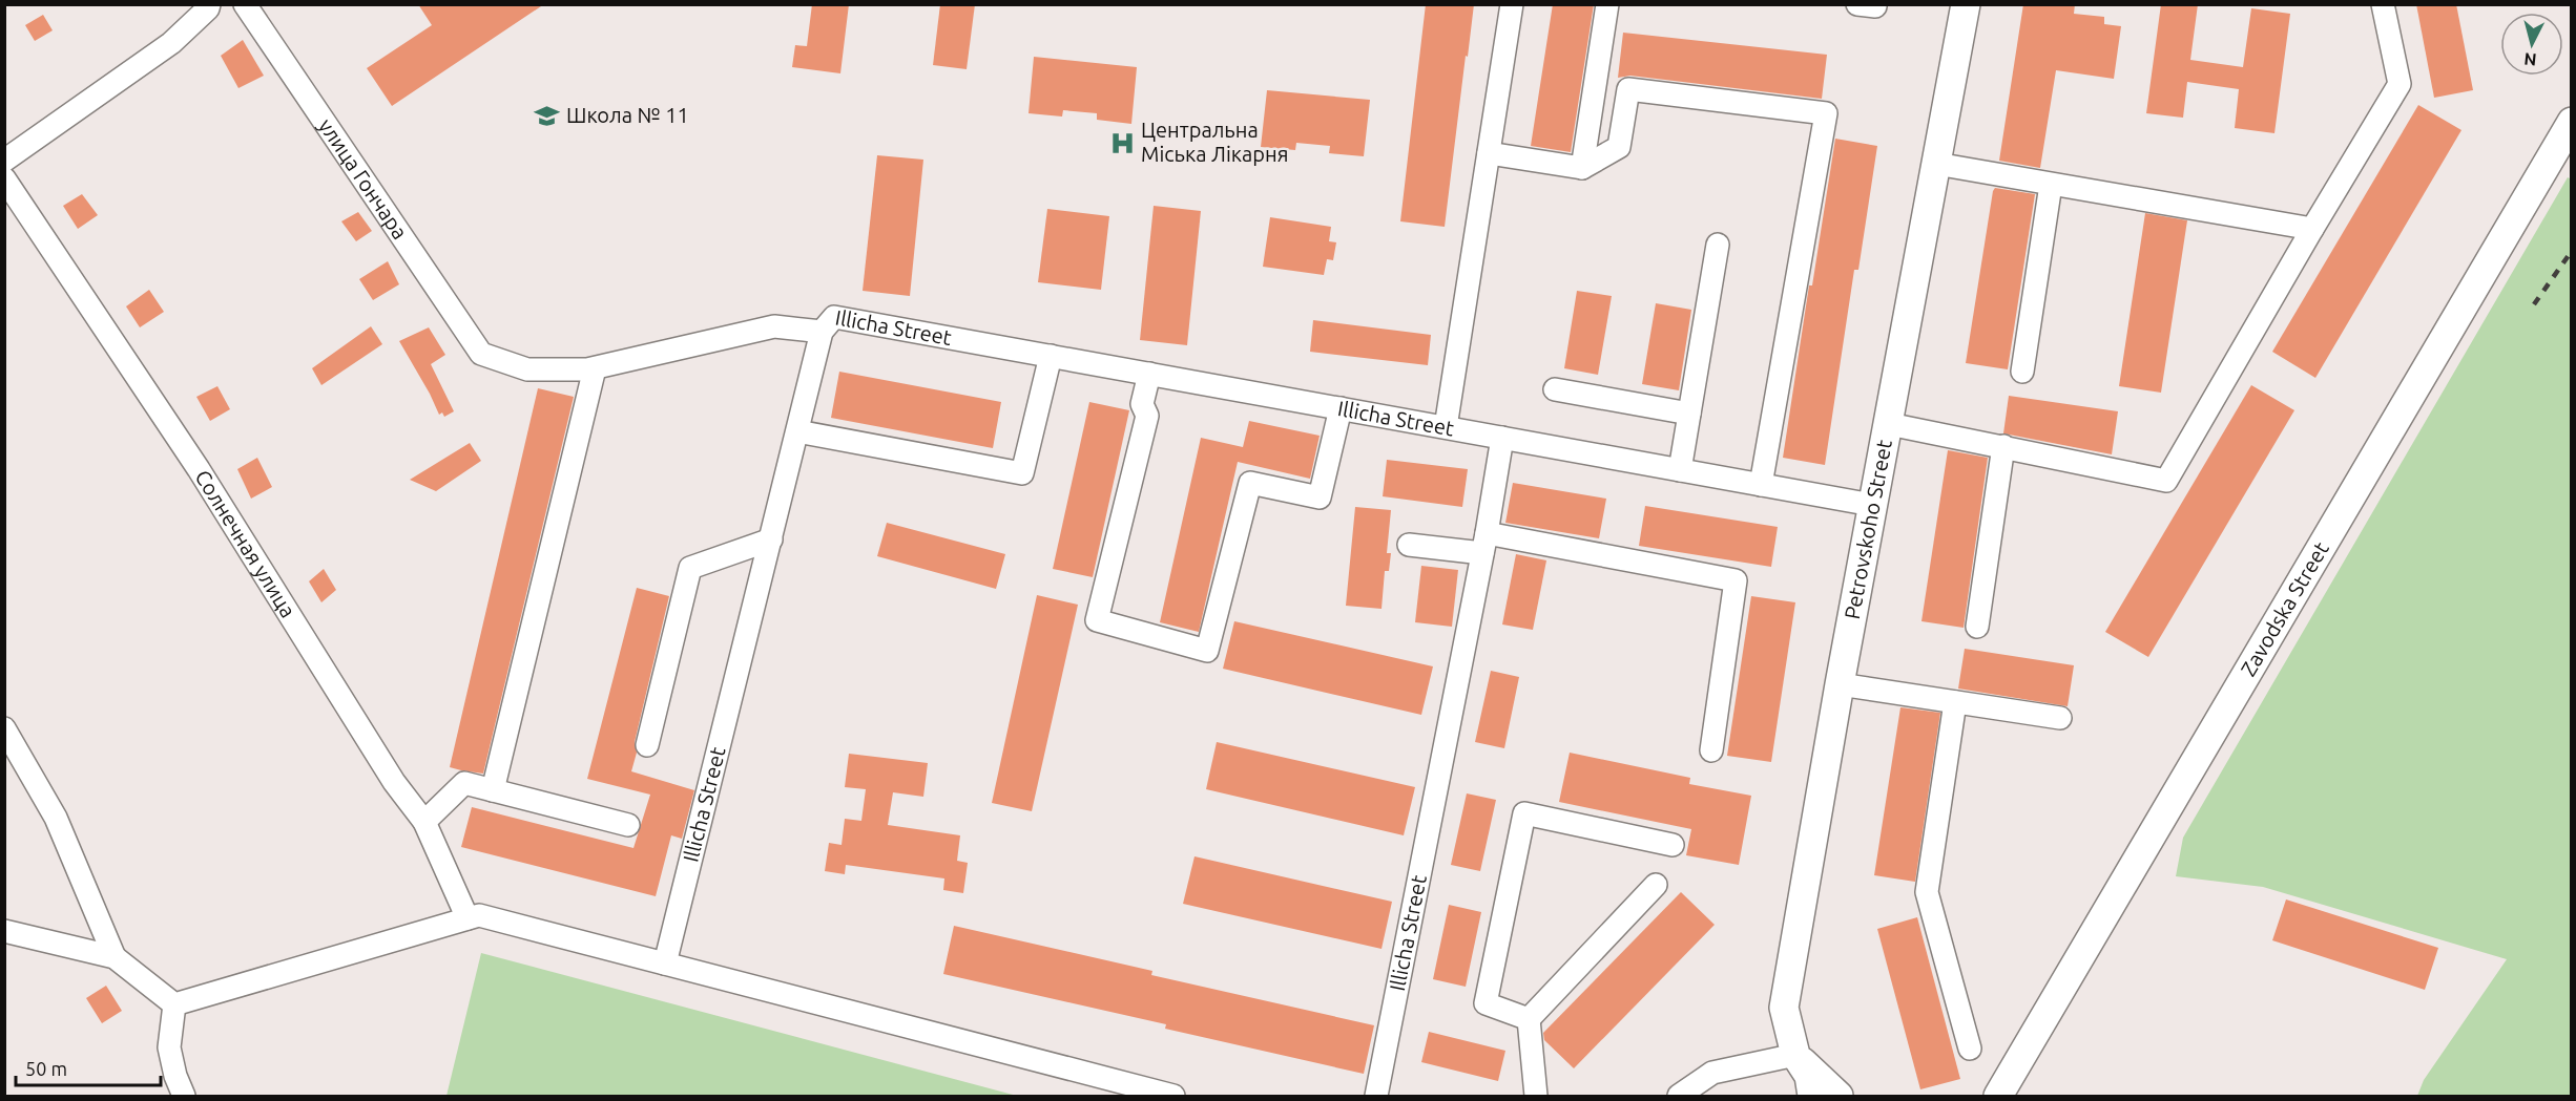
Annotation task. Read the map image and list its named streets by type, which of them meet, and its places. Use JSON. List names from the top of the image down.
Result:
{
  "streets": {
    "main road": ["Petrovskoho Street", "Zavodska Street"],
    "street": ["улица Гончара", "Illicha Street", "Солнечная улица"]
  },
  "crossings": [
    ["Illicha Street", "Petrovskoho Street"]
  ],
  "places": {
    "school or university": ["Школа № 11"],
    "hospital": ["Центральна Міська Лікарня"]
  },
  "scale_bar": "50 m",
  "north": "bottom"
}
